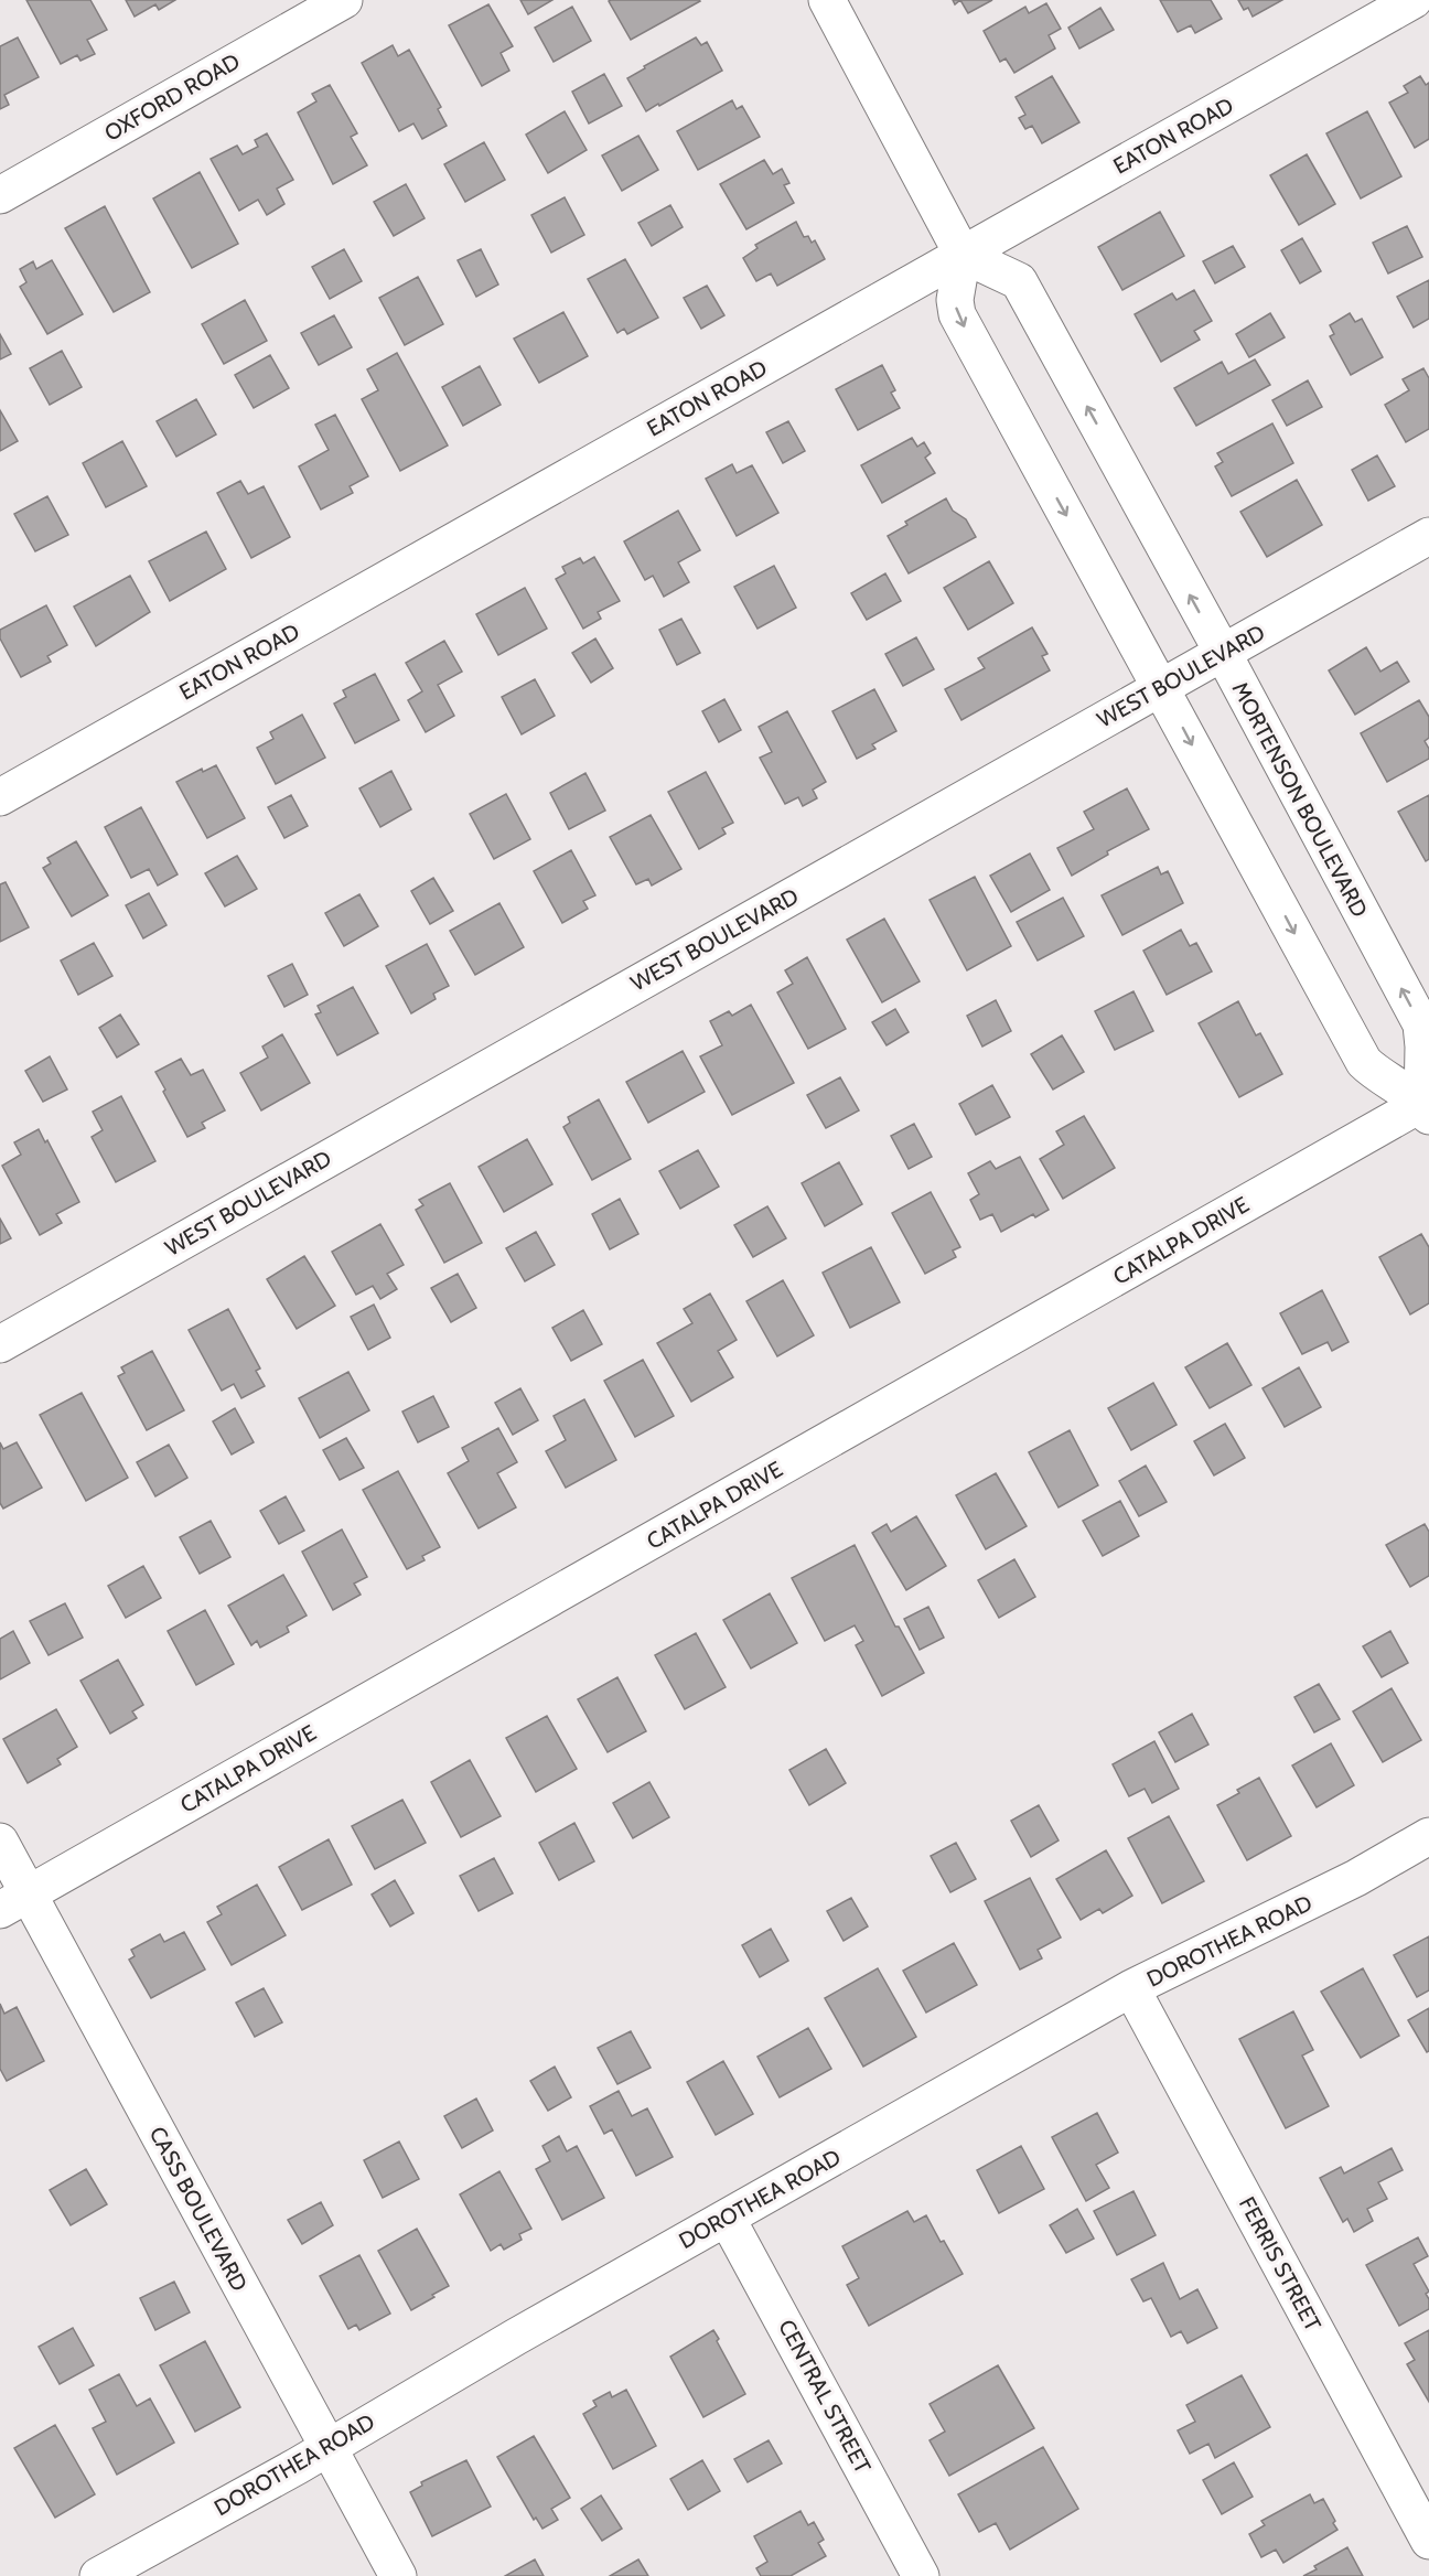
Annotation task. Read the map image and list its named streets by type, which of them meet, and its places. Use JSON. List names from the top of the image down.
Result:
{
  "streets": {
    "street": [
      "OXFORD ROAD",
      "EATON ROAD",
      "WEST BOULEVARD",
      "MORTENSON BOULEVARD",
      "CATALPA DRIVE",
      "DOROTHEA ROAD",
      "CASS BOULEVARD",
      "FERRIS STREET",
      "CENTRAL STREET"
    ]
  },
  "crossings": [
    ["EATON ROAD", "MORTENSON BOULEVARD"],
    ["WEST BOULEVARD", "MORTENSON BOULEVARD"],
    ["MORTENSON BOULEVARD", "CATALPA DRIVE"],
    ["CATALPA DRIVE", "CASS BOULEVARD"],
    ["DOROTHEA ROAD", "CASS BOULEVARD"],
    ["DOROTHEA ROAD", "FERRIS STREET"],
    ["DOROTHEA ROAD", "CENTRAL STREET"]
  ]
}
